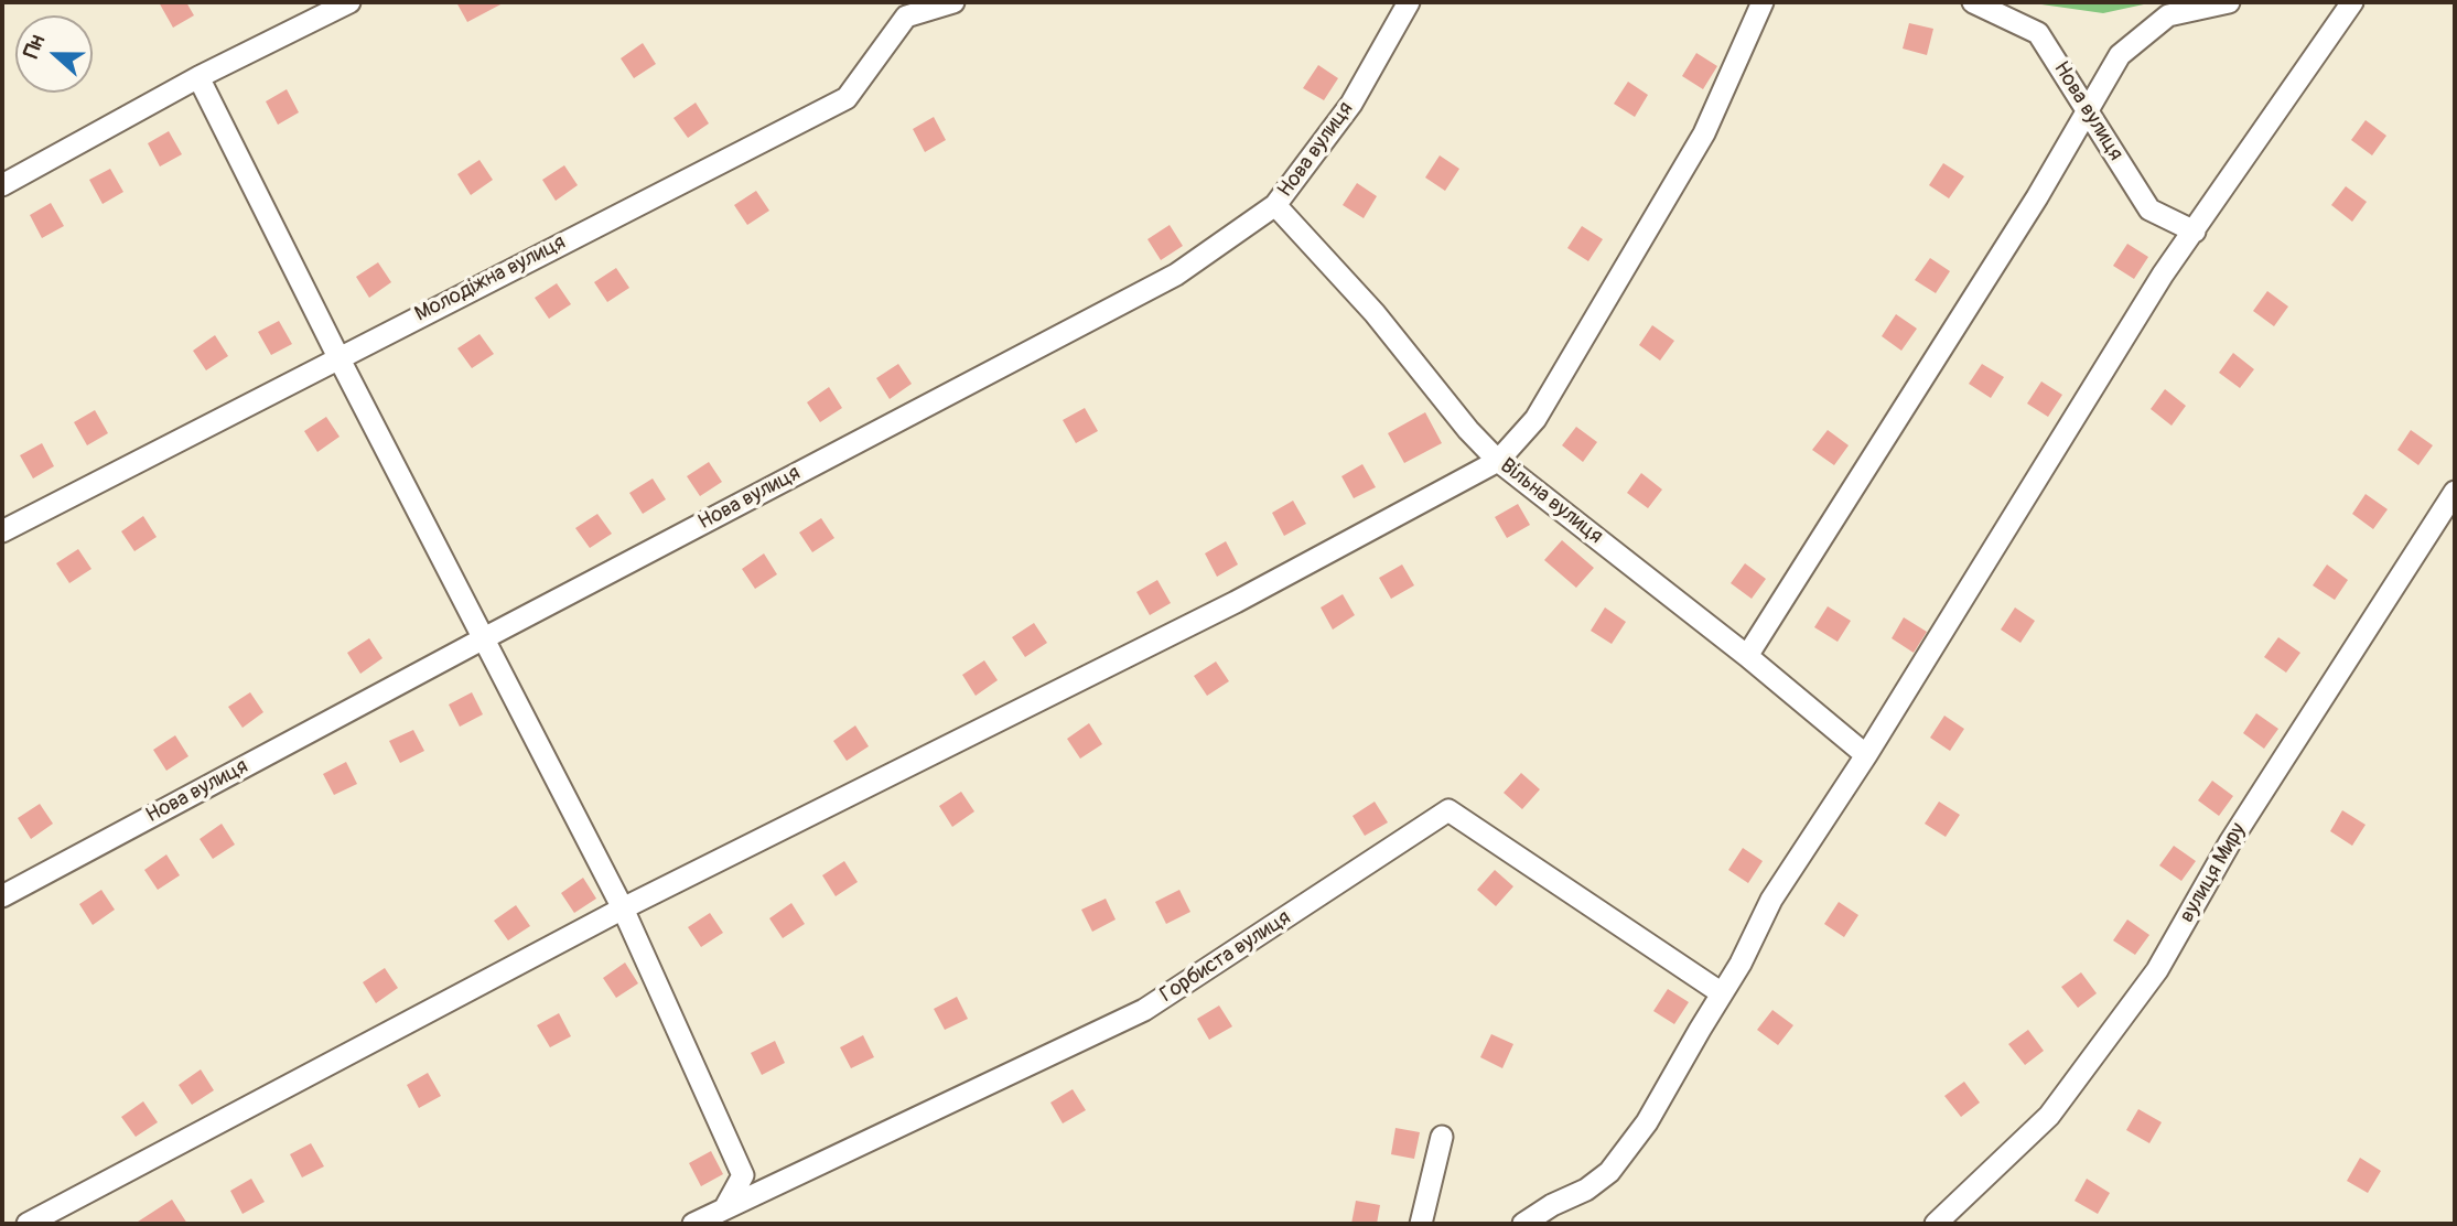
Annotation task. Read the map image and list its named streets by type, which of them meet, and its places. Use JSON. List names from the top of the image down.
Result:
{
  "streets": {
    "street": [
      "Нова вулиця",
      "Молодіжна вулиця",
      "Вільна вулиця",
      "вулиця Миру",
      "Горбиста вулиця"
    ]
  },
  "crossings": [
    ["Нова вулиця", "Вільна вулиця"]
  ],
  "north": "left"
}
